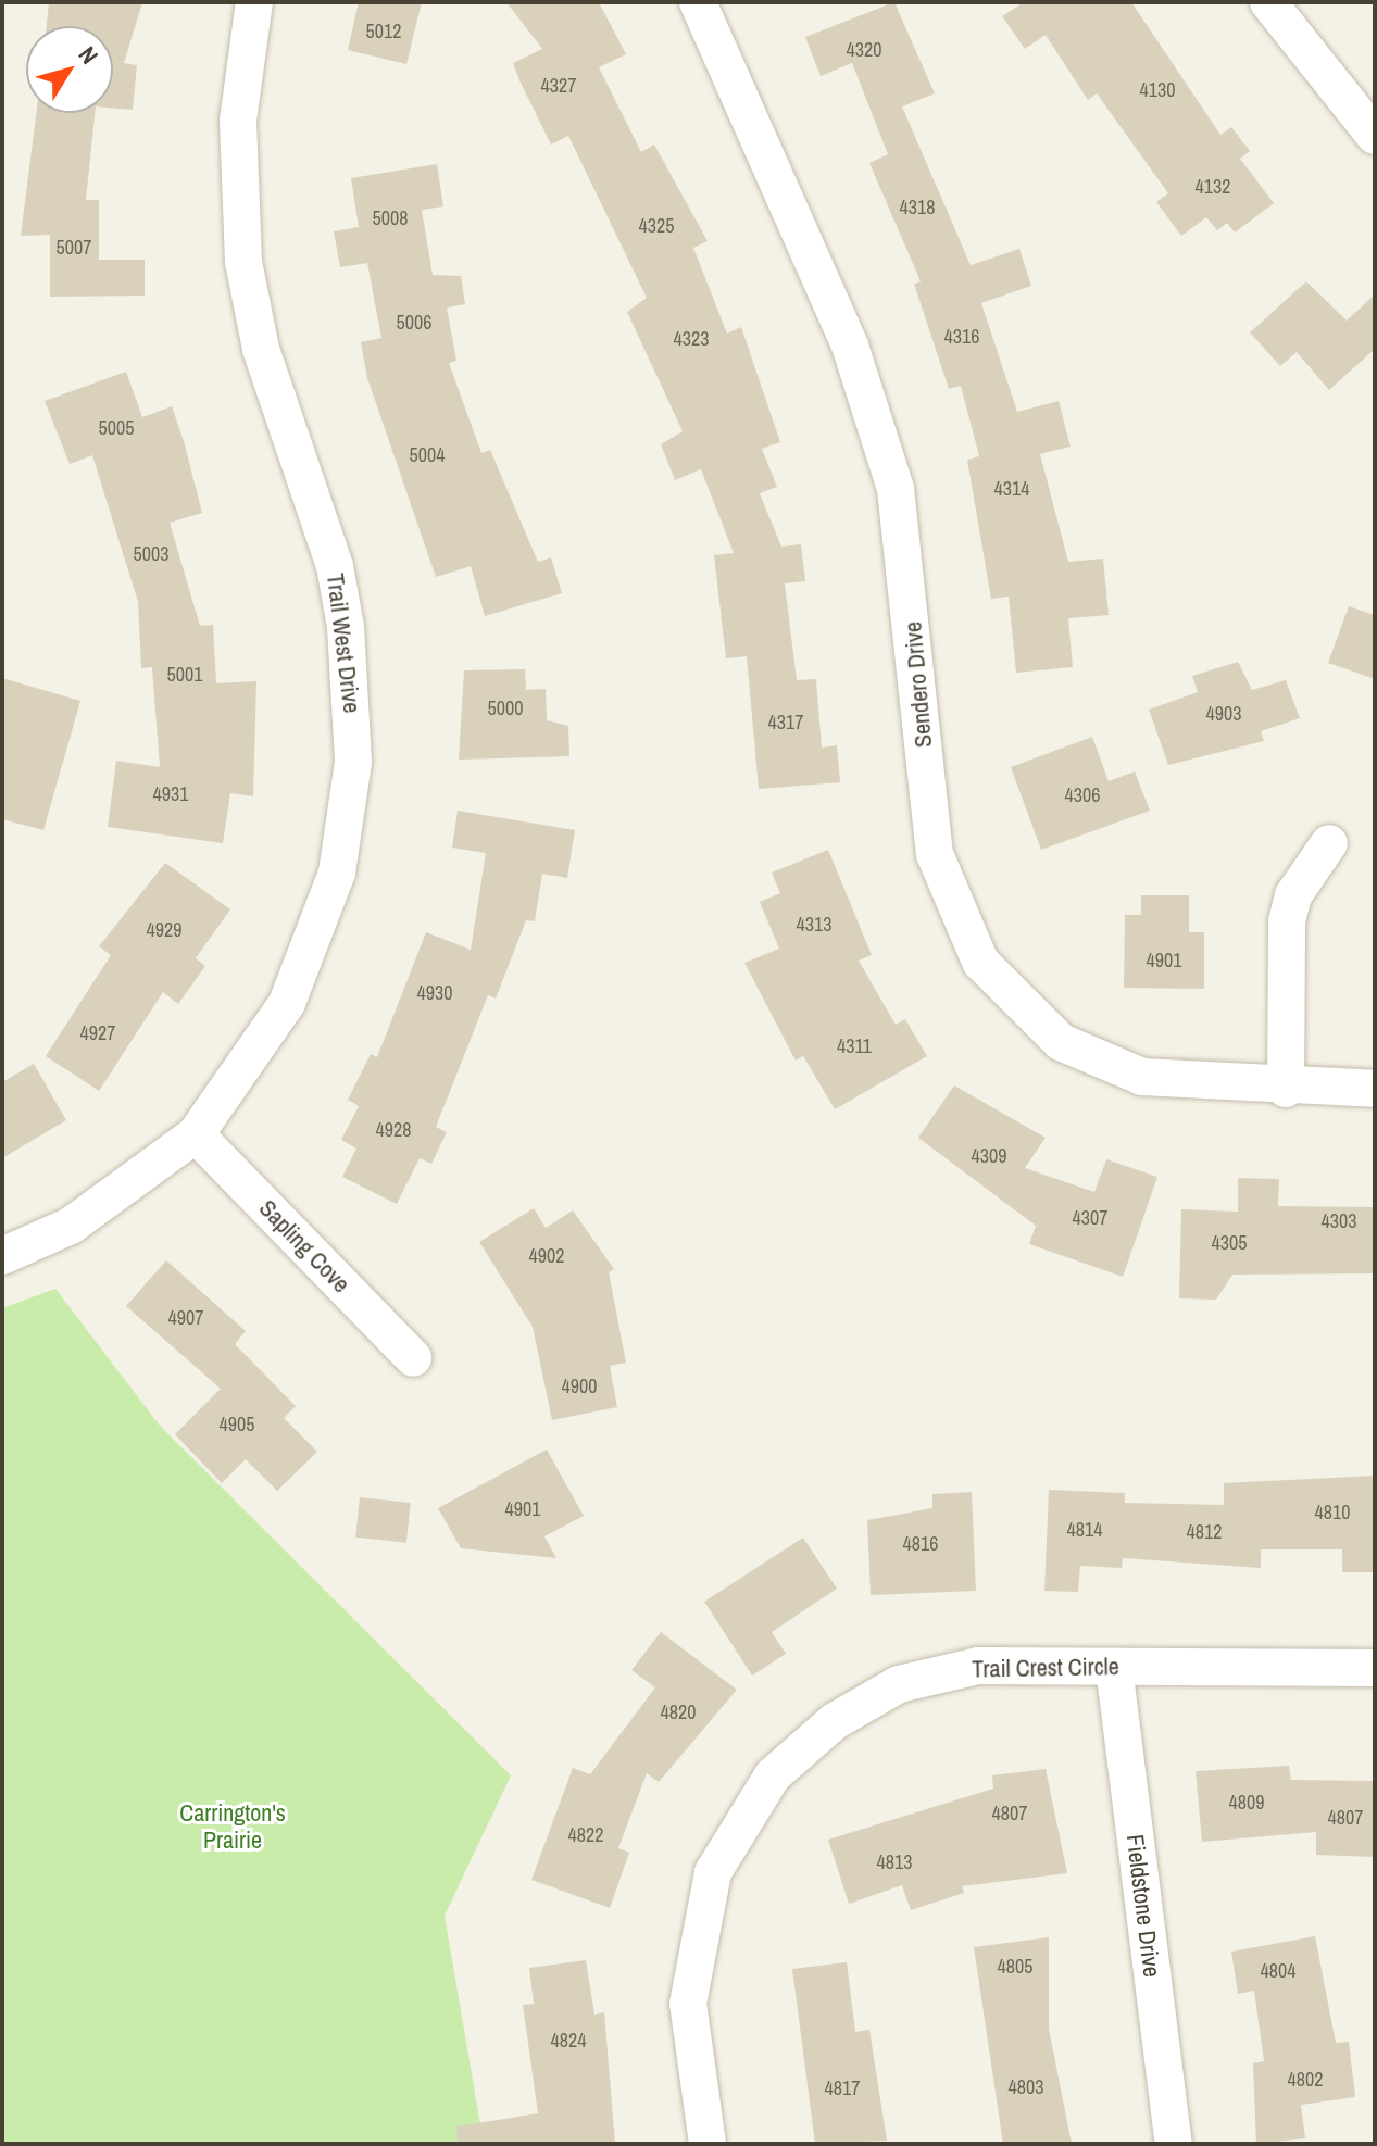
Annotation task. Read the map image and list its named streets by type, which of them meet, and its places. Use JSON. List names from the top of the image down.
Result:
{
  "streets": {
    "street": [
      "Trail West Drive",
      "Sendero Drive",
      "Sapling Cove",
      "Trail Crest Circle",
      "Fieldstone Drive"
    ]
  },
  "crossings": [
    ["Trail West Drive", "Sapling Cove"],
    ["Trail Crest Circle", "Fieldstone Drive"]
  ],
  "parks": ["Carrington's Prairie"],
  "house_numbers": [
    "5012",
    "4320",
    "4327",
    "4130",
    "4132",
    "4318",
    "5008",
    "4325",
    "5007",
    "5006",
    "4316",
    "4323",
    "5005",
    "5004",
    "4314",
    "5003",
    "5001",
    "5000",
    "4903",
    "4317",
    "4931",
    "4306",
    "4313",
    "4929",
    "4901",
    "4930",
    "4927",
    "4311",
    "4928",
    "4309",
    "4307",
    "4303",
    "4305",
    "4902",
    "4907",
    "4900",
    "4905",
    "4901",
    "4810",
    "4814",
    "4812",
    "4816",
    "4820",
    "4809",
    "4807",
    "4807",
    "4822",
    "4813",
    "4805",
    "4804",
    "4824",
    "4802",
    "4803",
    "4817"
  ],
  "north": "top right"
}
